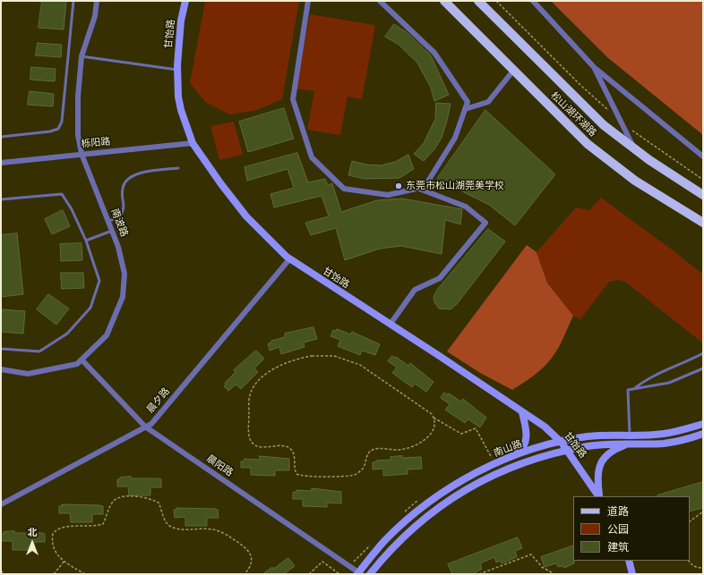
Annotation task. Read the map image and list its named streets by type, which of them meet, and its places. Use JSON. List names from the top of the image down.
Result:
{
  "streets": {
    "main road": ["松山湖环湖路"],
    "street": [
      "甘饴路",
      "栎阳路",
      "南波路",
      "晨夕路",
      "南山路",
      "晨阳路"
    ]
  },
  "crossings": [
    ["甘饴路", "栎阳路"],
    ["甘饴路", "晨夕路"],
    ["甘饴路", "南山路"],
    ["栎阳路", "南波路"],
    ["南波路", "晨阳路"],
    ["晨夕路", "晨阳路"],
    ["南山路", "晨阳路"]
  ],
  "places": ["东莞市松山湖莞美学校"],
  "legend": ["道路", "公园", "建筑"],
  "north": "top"
}
